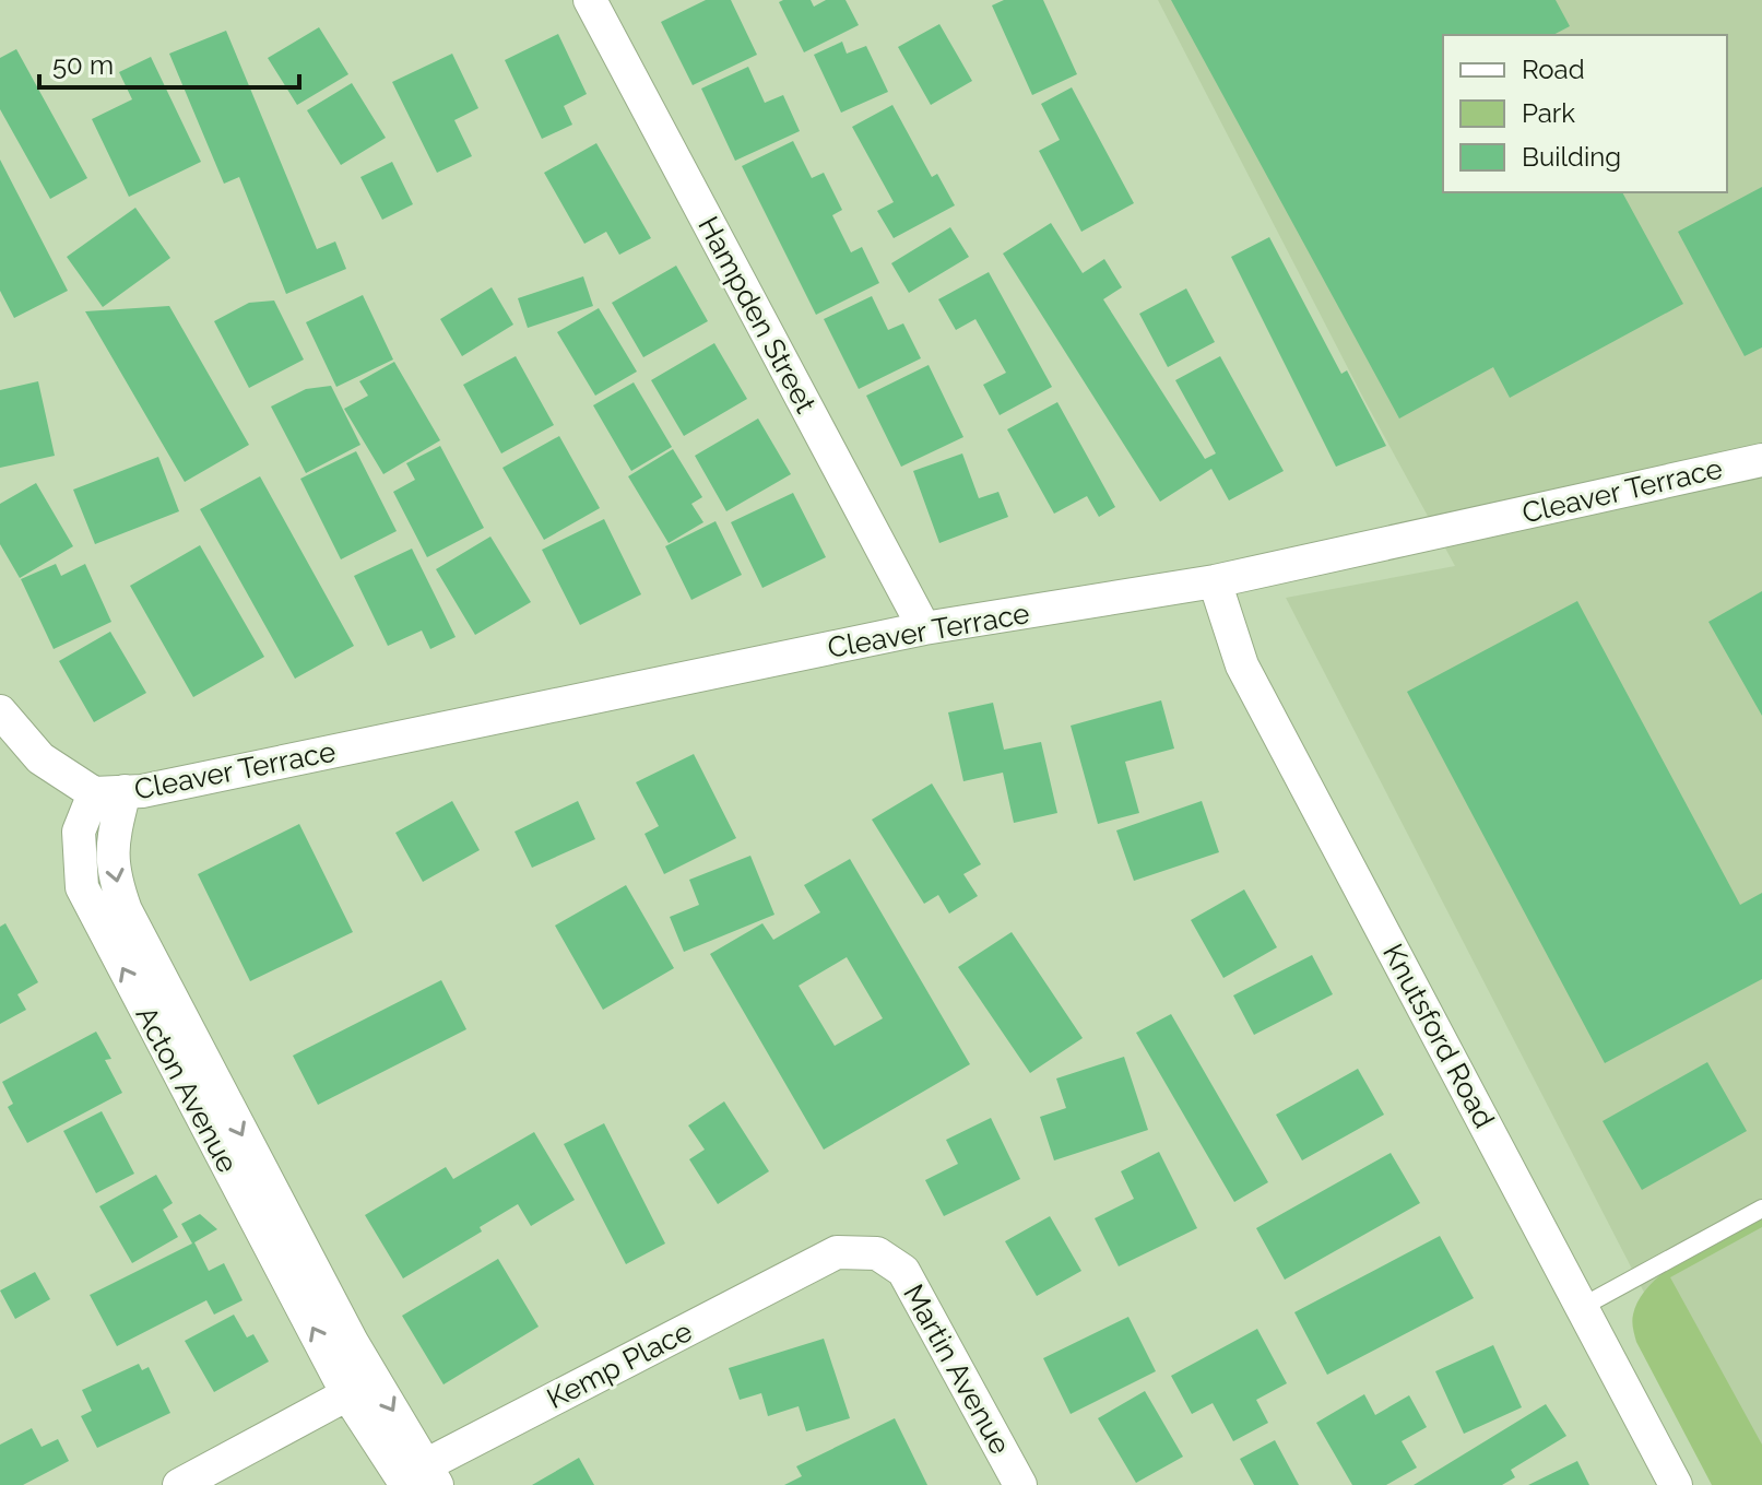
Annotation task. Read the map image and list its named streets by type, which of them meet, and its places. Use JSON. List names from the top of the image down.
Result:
{
  "streets": {
    "street": [
      "Hampden Street",
      "Cleaver Terrace",
      "Knutsford Road",
      "Acton Avenue",
      "Kemp Place",
      "Martin Avenue"
    ]
  },
  "crossings": [
    ["Hampden Street", "Cleaver Terrace"],
    ["Cleaver Terrace", "Knutsford Road"],
    ["Cleaver Terrace", "Acton Avenue"],
    ["Acton Avenue", "Kemp Place"],
    ["Kemp Place", "Martin Avenue"]
  ],
  "legend": ["Road", "Park", "Building"],
  "scale_bar": "50 m"
}
